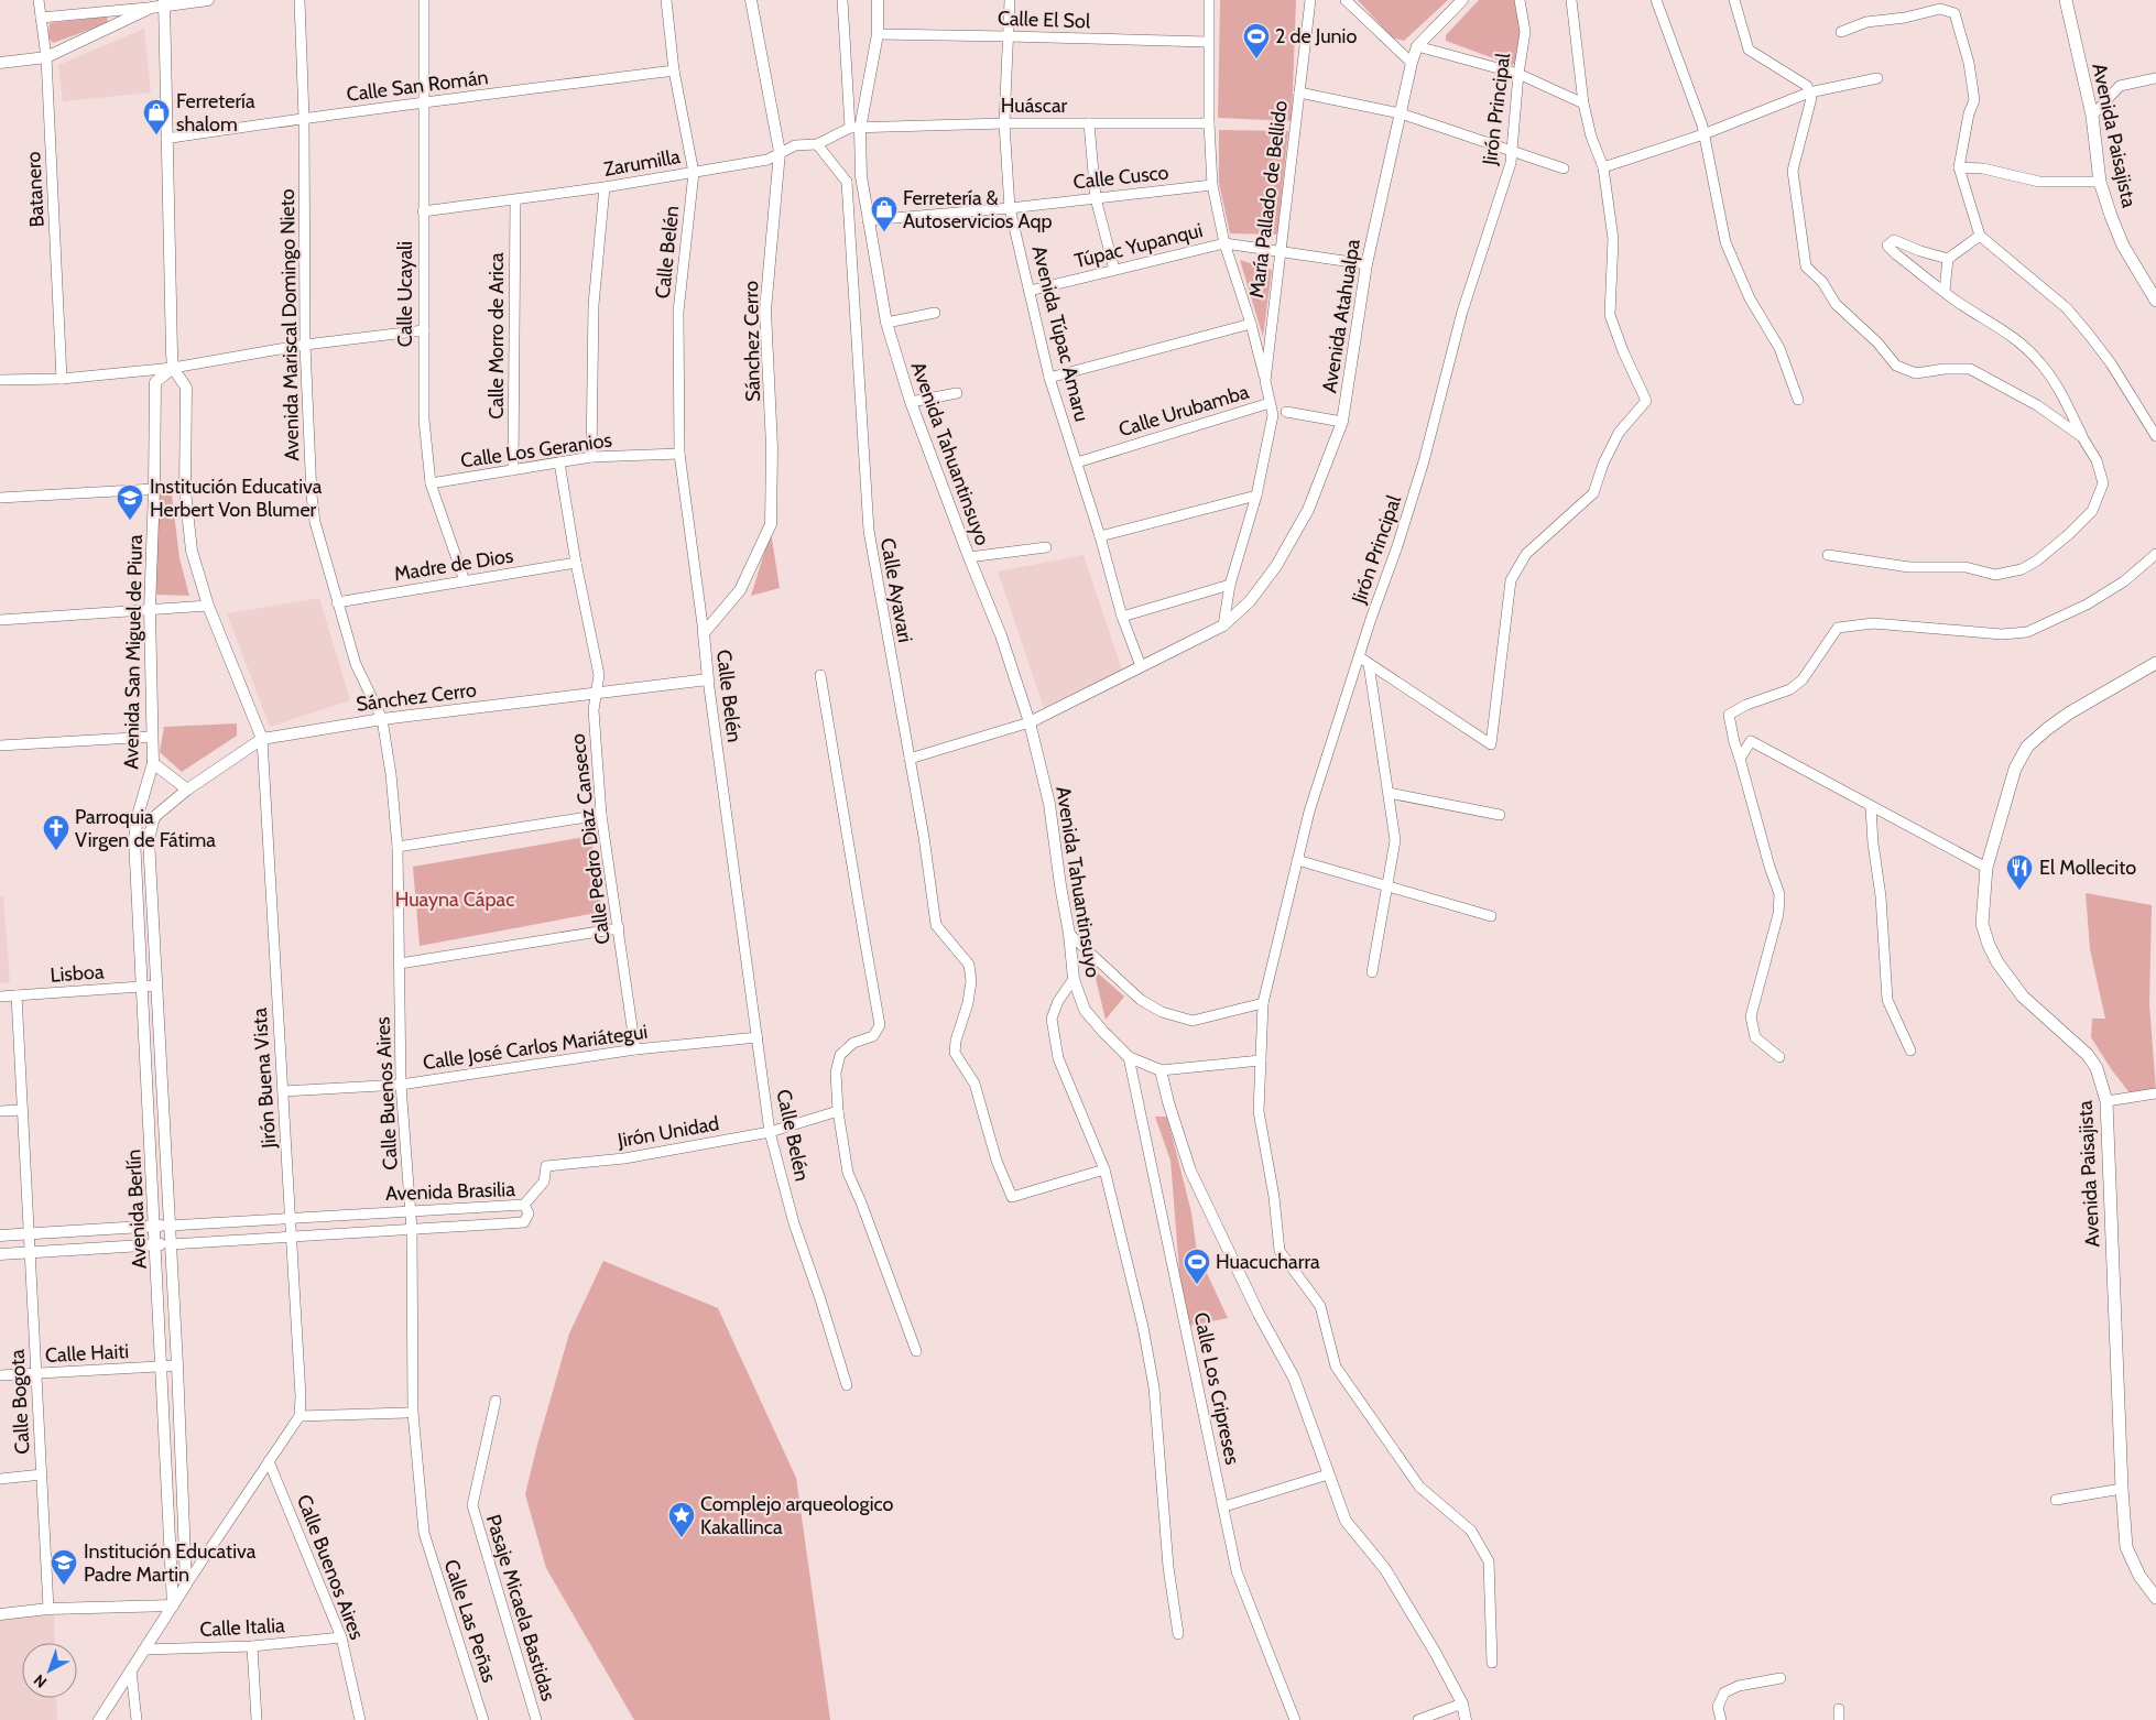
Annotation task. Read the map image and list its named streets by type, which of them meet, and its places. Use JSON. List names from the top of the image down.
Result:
{
  "streets": {
    "main road": ["Avenida Paisajista"],
    "street": [
      "Calle El Sol",
      "Calle San Román",
      "Huáscar",
      "Jirón Principal",
      "Zarumilla",
      "Calle Cusco",
      "Batanero",
      "María Pallado de Bellido",
      "Túpac Yupanqui",
      "Calle Belén",
      "Calle Ucayali",
      "Avenida Atahualpa",
      "Avenida Mariscal Domingo Nieto",
      "Avenida Túpac Amaru",
      "Calle Morro de Arica",
      "Sánchez Cerro",
      "Calle Urubamba",
      "Calle Los Geranios",
      "Avenida Tahuantinsuyo",
      "Madre de Dios",
      "Calle Ayavari",
      "Avenida San Miguel de Piura",
      "Calle Pedro Diaz Canseco",
      "Lisboa",
      "Calle José Carlos Mariátegui",
      "Jirón Buena Vista",
      "Calle Buenos Aires",
      "Jirón Unidad",
      "Avenida Brasilia",
      "Avenida Berlín",
      "Calle Haiti",
      "Calle Los Cripreses",
      "Calle Bogota",
      "Pasaje Micaela Bastidas",
      "Calle Las Peñas",
      "Calle Italia"
    ]
  },
  "crossings": [
    ["Calle El Sol", "Avenida Túpac Amaru"],
    ["Calle El Sol", "Avenida Tahuantinsuyo"],
    ["Calle San Román", "Calle Belén"],
    ["Calle San Román", "Calle Ucayali"],
    ["Calle San Román", "Avenida Mariscal Domingo Nieto"],
    ["Huáscar", "Zarumilla"],
    ["Huáscar", "Avenida Túpac Amaru"],
    ["Huáscar", "Avenida Tahuantinsuyo"],
    ["Zarumilla", "Calle Belén"],
    ["Zarumilla", "Calle Ucayali"],
    ["Zarumilla", "Calle Morro de Arica"],
    ["Zarumilla", "Sánchez Cerro"],
    ["Zarumilla", "Avenida Tahuantinsuyo"],
    ["Calle Cusco", "Avenida Túpac Amaru"],
    ["Calle Cusco", "Avenida Tahuantinsuyo"],
    ["María Pallado de Bellido", "Calle Urubamba"],
    ["Túpac Yupanqui", "Avenida Túpac Amaru"],
    ["Calle Belén", "Sánchez Cerro"],
    ["Calle Belén", "Calle Los Geranios"],
    ["Calle Belén", "Calle José Carlos Mariátegui"],
    ["Calle Belén", "Jirón Unidad"],
    ["Calle Ucayali", "Calle Los Geranios"],
    ["Calle Ucayali", "Madre de Dios"],
    ["Avenida Atahualpa", "Avenida Túpac Amaru"],
    ["Avenida Atahualpa", "Avenida Tahuantinsuyo"],
    ["Avenida Mariscal Domingo Nieto", "Sánchez Cerro"],
    ["Avenida Mariscal Domingo Nieto", "Madre de Dios"],
    ["Avenida Mariscal Domingo Nieto", "Calle Buenos Aires"],
    ["Avenida Túpac Amaru", "Calle Urubamba"],
    ["Calle Morro de Arica", "Calle Los Geranios"],
    ["Sánchez Cerro", "Calle Pedro Diaz Canseco"],
    ["Sánchez Cerro", "Jirón Buena Vista"],
    ["Sánchez Cerro", "Calle Buenos Aires"],
    ["Sánchez Cerro", "Avenida Berlín"],
    ["Calle Los Geranios", "Calle Pedro Diaz Canseco"],
    ["Avenida Tahuantinsuyo", "Calle Los Cripreses"],
    ["Madre de Dios", "Calle Pedro Diaz Canseco"],
    ["Avenida San Miguel de Piura", "Avenida Berlín"],
    ["Calle Pedro Diaz Canseco", "Calle José Carlos Mariátegui"],
    ["Lisboa", "Avenida Berlín"],
    ["Lisboa", "Calle Bogota"],
    ["Calle José Carlos Mariátegui", "Jirón Buena Vista"],
    ["Calle José Carlos Mariátegui", "Calle Buenos Aires"],
    ["Jirón Buena Vista", "Avenida Brasilia"],
    ["Calle Buenos Aires", "Avenida Brasilia"],
    ["Calle Buenos Aires", "Calle Las Peñas"],
    ["Calle Buenos Aires", "Calle Italia"],
    ["Jirón Unidad", "Avenida Brasilia"],
    ["Avenida Brasilia", "Avenida Berlín"],
    ["Avenida Brasilia", "Calle Bogota"],
    ["Avenida Berlín", "Calle Haiti"],
    ["Calle Haiti", "Calle Bogota"]
  ],
  "parks": ["Huayna Cápac"],
  "places": {
    "sports": ["2 de Junio", "Huacucharra"],
    "shop": ["Ferretería shalom", "Ferretería & Autoservicios Aqp"],
    "school or university": ["Institución Educativa Herbert Von Blumer", "Institución Educativa Padre Martin"],
    "church": ["Parroquia Virgen de Fátima"],
    "restaurant": ["El Mollecito"],
    "place": ["Complejo arqueologico Kakallinca"]
  },
  "north": "bottom left"
}
